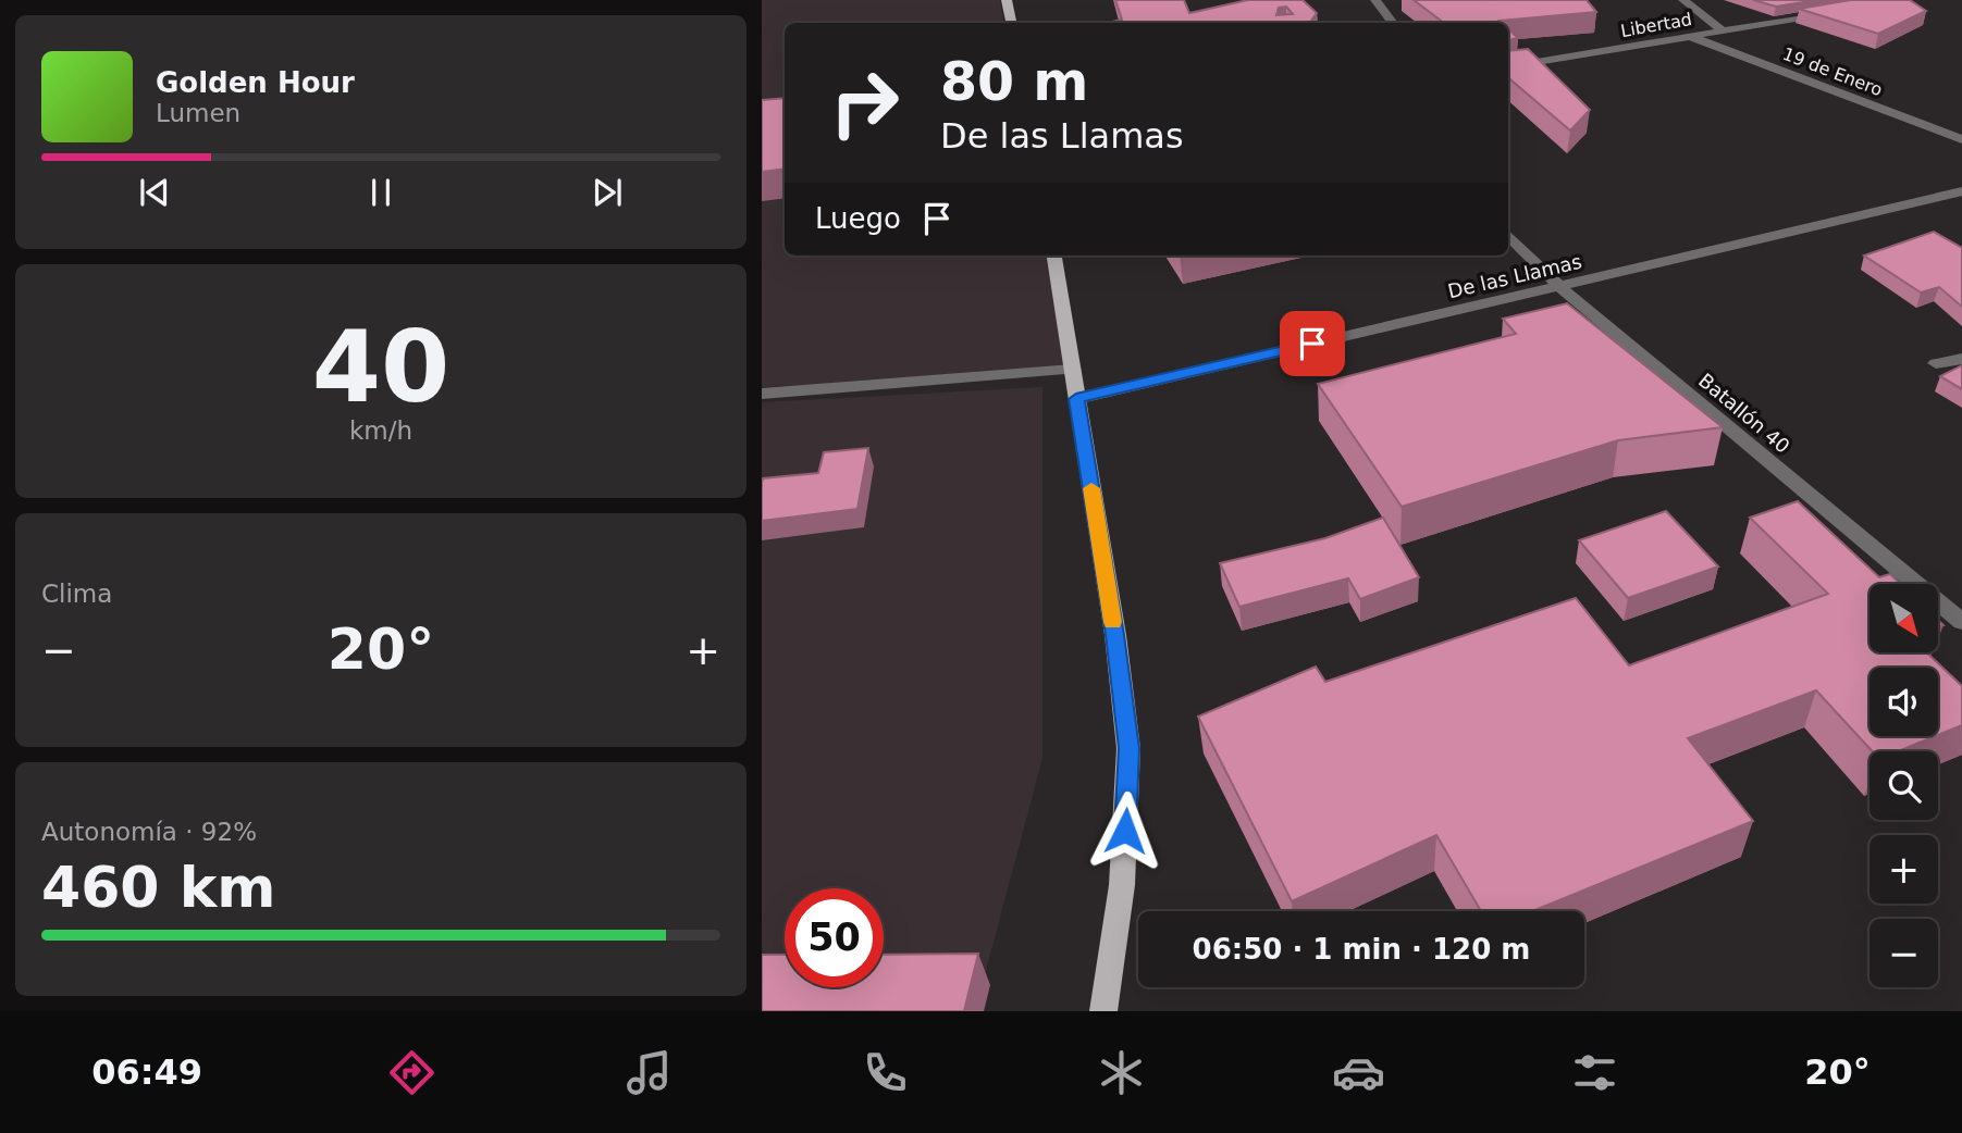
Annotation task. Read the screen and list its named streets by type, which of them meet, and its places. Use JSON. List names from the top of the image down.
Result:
{
  "streets": {
    "street": [
      "Libertad",
      "19 de Enero",
      "De las Llamas",
      "Batallón 40"
    ]
  },
  "crossings": [
    ["Libertad", "19 de Enero"],
    ["De las Llamas", "Batallón 40"]
  ],
  "north": "bottom right",
  "page": {
    "turn": ["80 m", "De las Llamas"],
    "song": ["Golden Hour", "Lumen"],
    "then": "Luego",
    "tile": [
      ["40", "km/h"],
      "Clima",
      ["Autonomía · 92%", "460 km"]
    ],
    "map_buttons": ["+", "−"],
    "heat": ["−", "20°", "+"],
    "limit": "50",
    "trip": "06:50 · 1 min · 120 m",
    "tabs": ["06:49", "20°"]
  }
}
